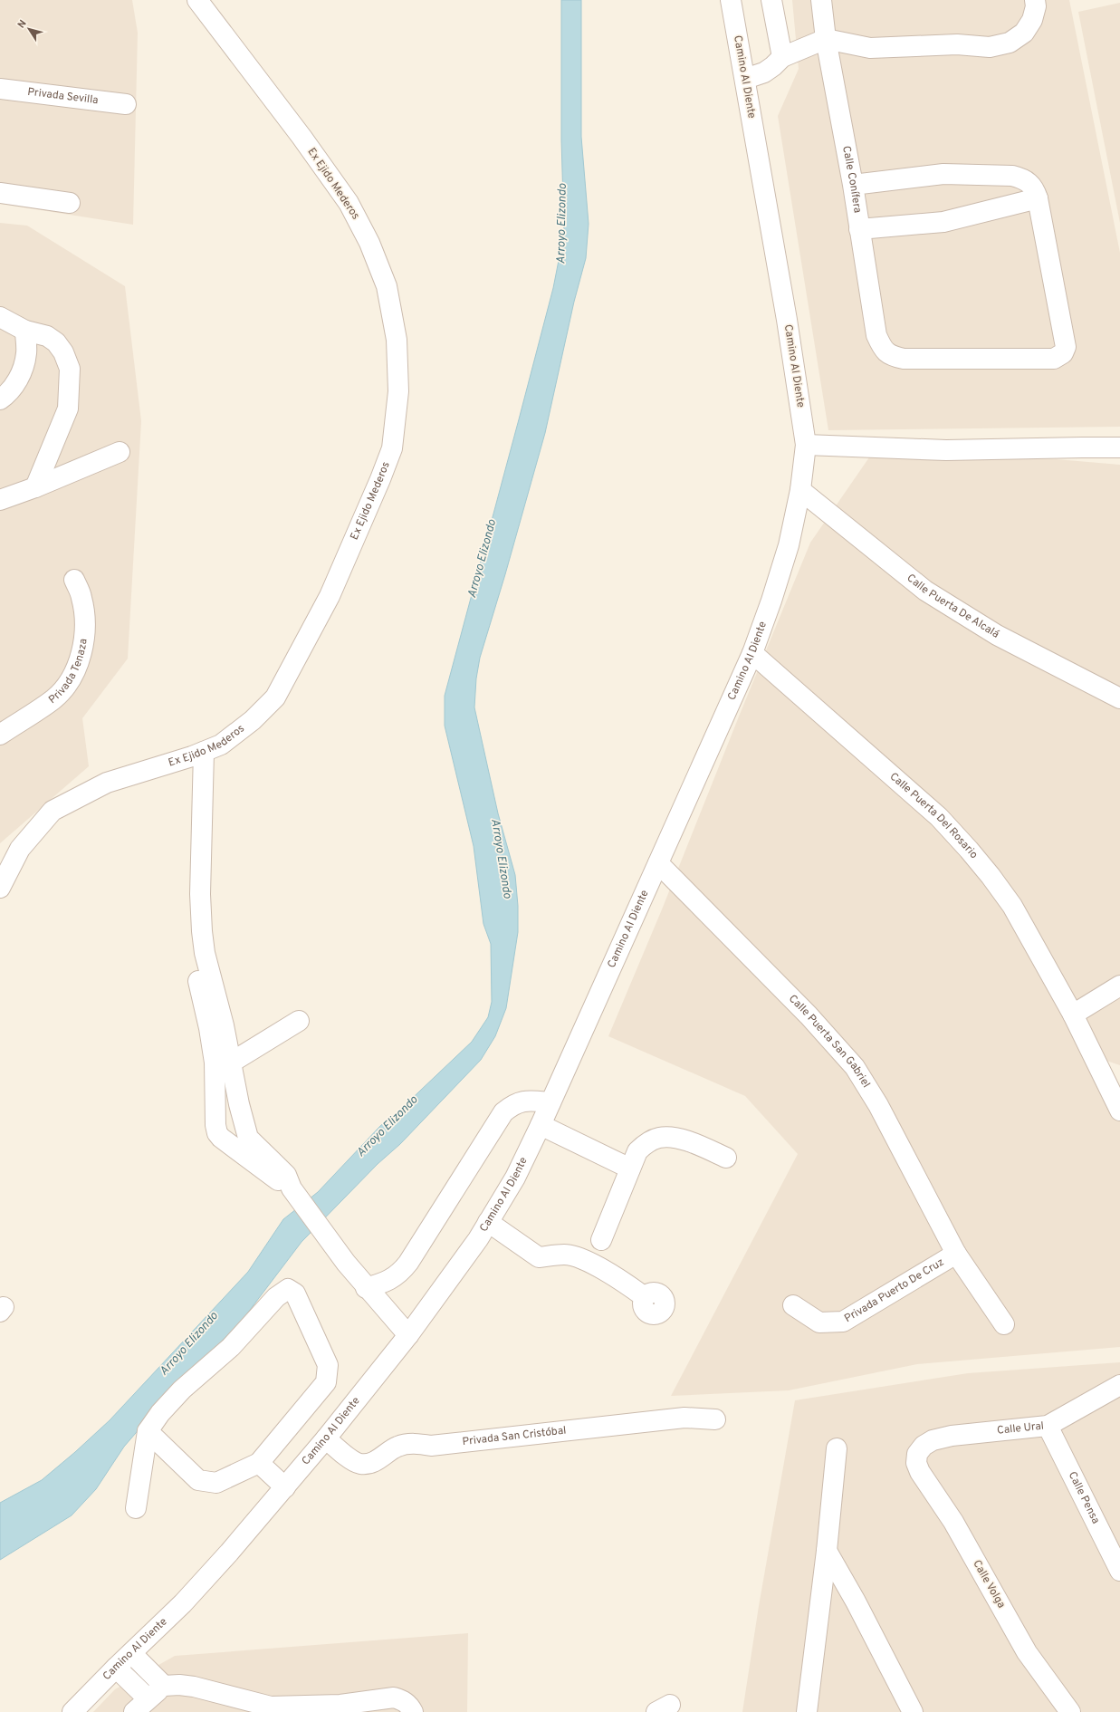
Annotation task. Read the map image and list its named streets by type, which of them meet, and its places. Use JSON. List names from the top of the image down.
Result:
{
  "streets": {
    "street": [
      "Camino Al Diente",
      "Privada Sevilla",
      "Calle Conífera",
      "Ex Ejido Mederos",
      "Calle Puerta De Alcalá",
      "Privada Tenaza",
      "Calle Puerta Del Rosario",
      "Calle Puerta San Gabriel",
      "Privada Puerto De Cruz",
      "Calle Ural",
      "Privada San Cristóbal",
      "Calle Pensa",
      "Calle Volga"
    ]
  },
  "crossings": [
    ["Camino Al Diente", "Calle Puerta De Alcalá"],
    ["Camino Al Diente", "Calle Puerta Del Rosario"],
    ["Camino Al Diente", "Calle Puerta San Gabriel"],
    ["Camino Al Diente", "Privada San Cristóbal"],
    ["Calle Puerta San Gabriel", "Privada Puerto De Cruz"],
    ["Calle Ural", "Calle Pensa"],
    ["Calle Ural", "Calle Volga"]
  ],
  "water": ["Arroyo Elizondo"],
  "north": "top left"
}
